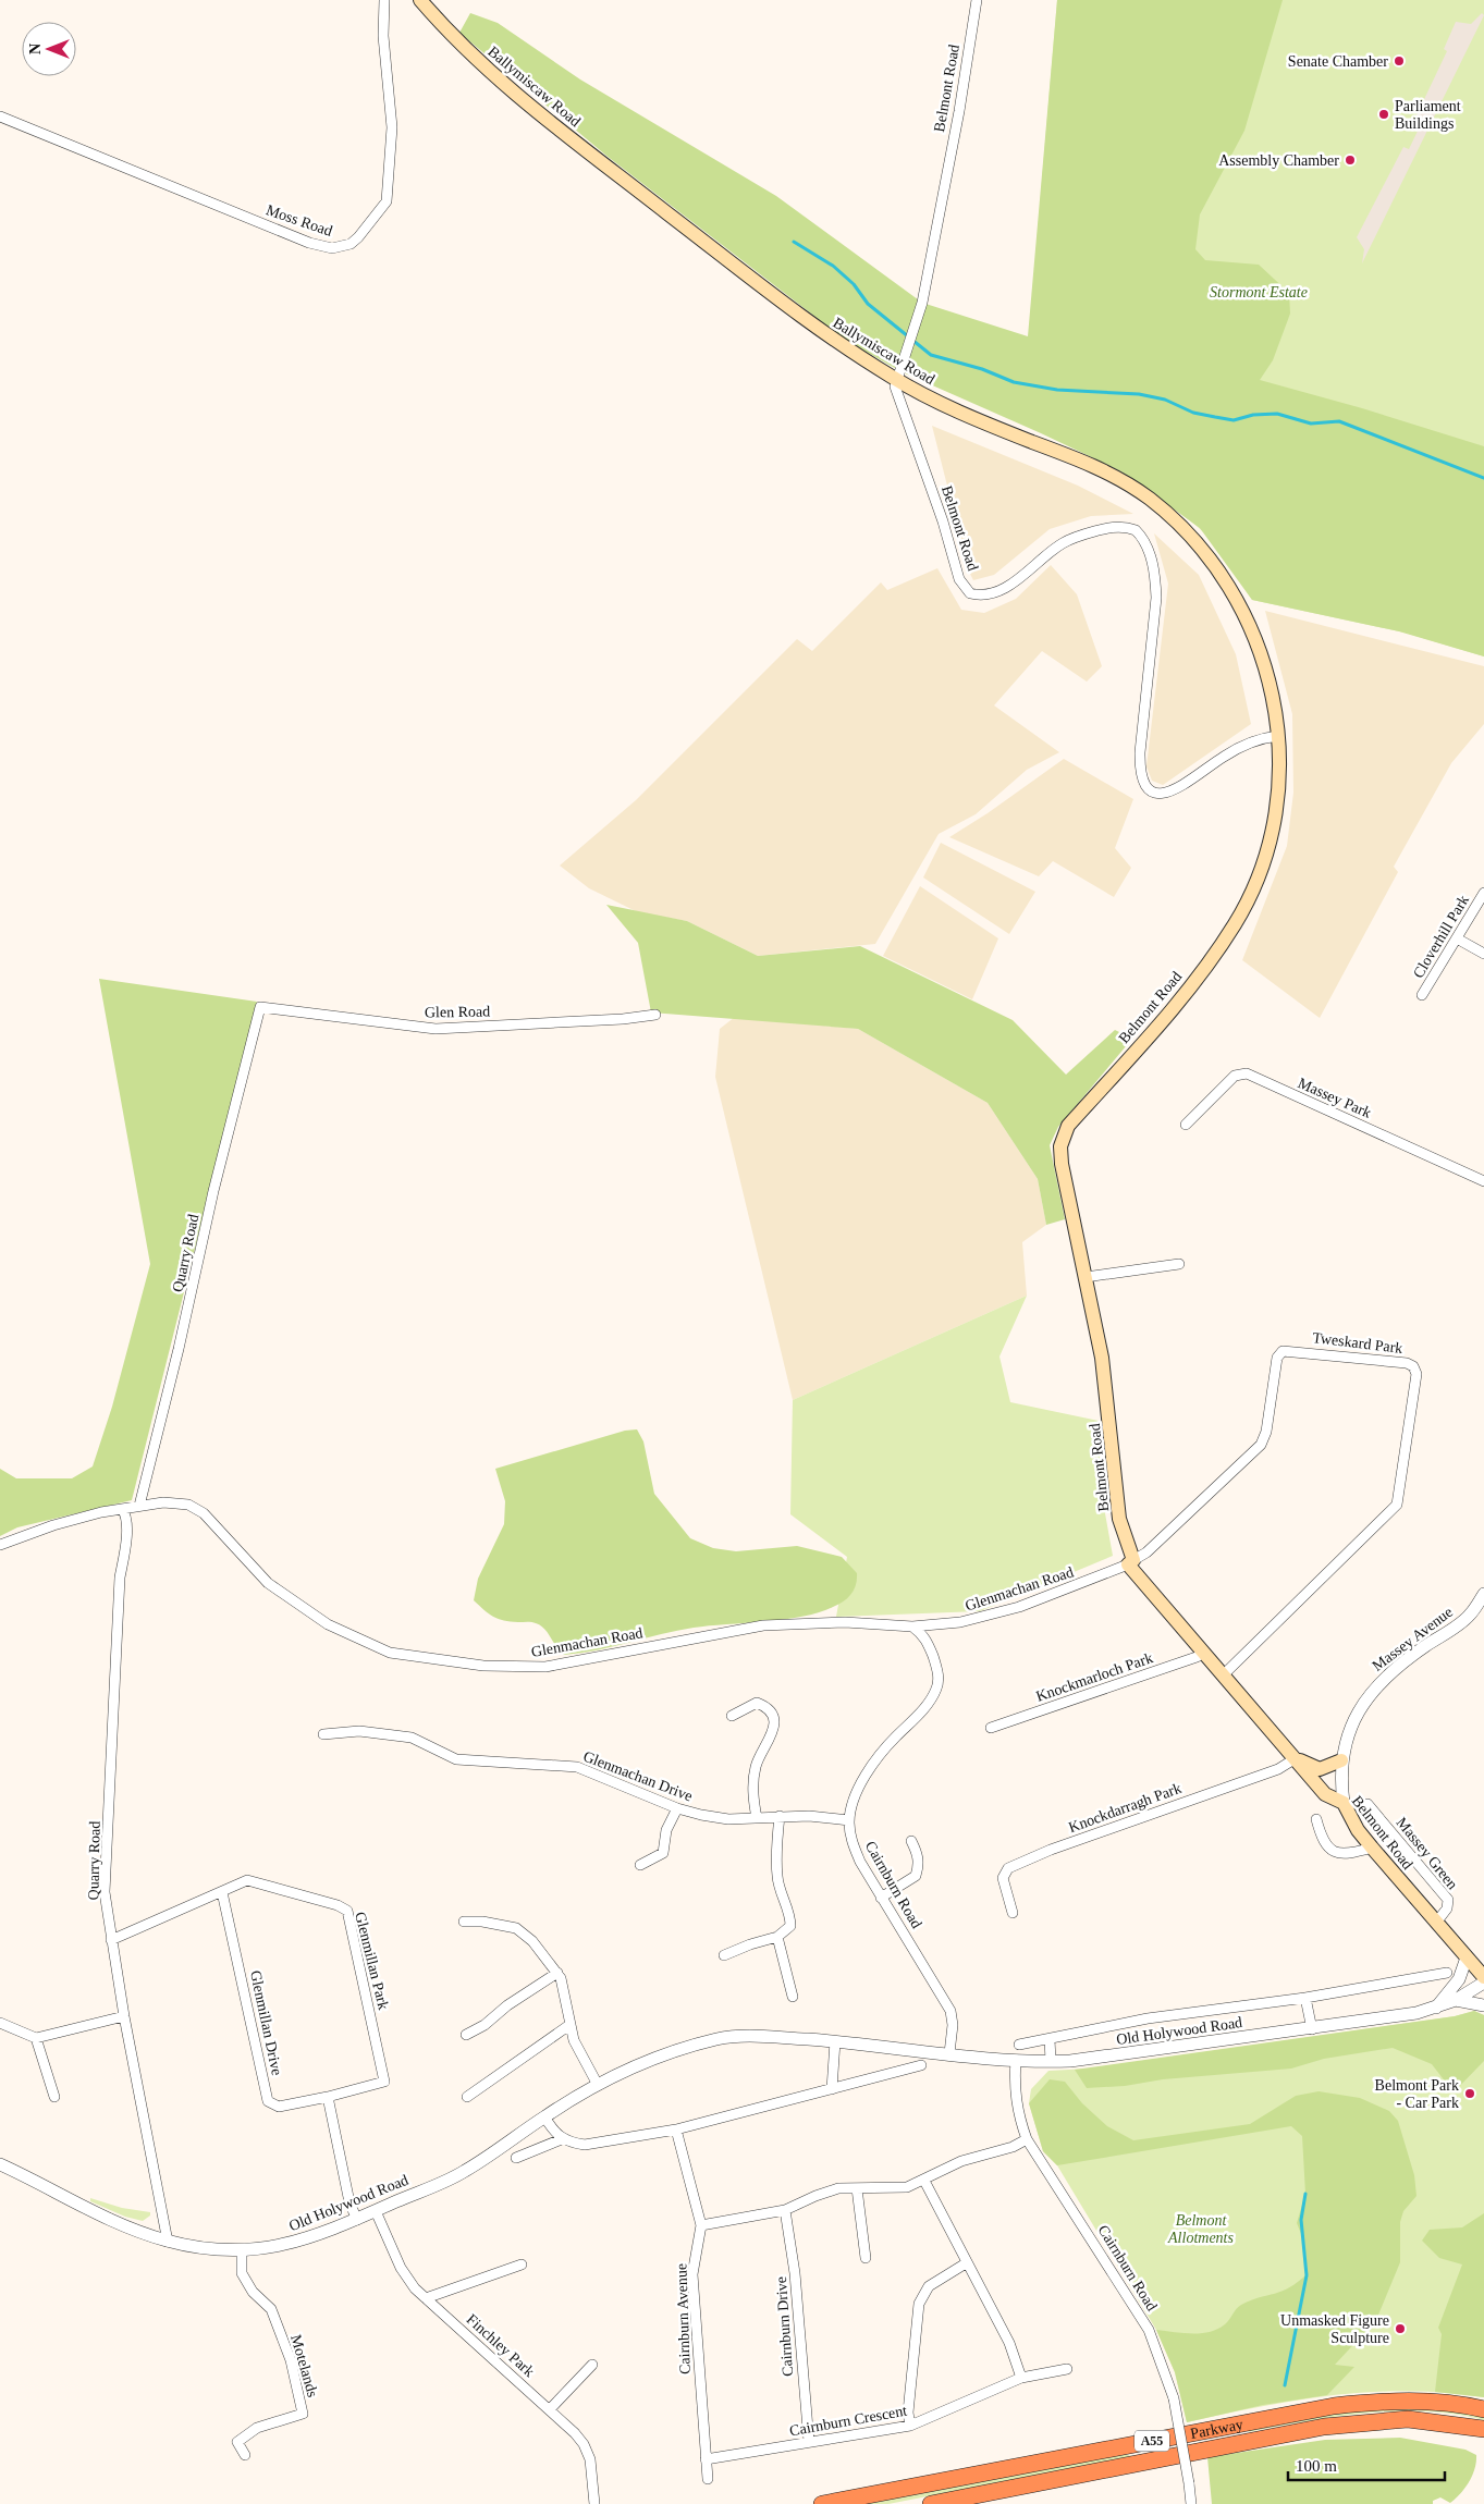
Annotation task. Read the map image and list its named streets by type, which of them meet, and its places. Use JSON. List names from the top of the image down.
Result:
{
  "streets": {
    "highway": ["Parkway", "A55"],
    "main road": ["Ballymiscaw Road", "Belmont Road"],
    "street": [
      "Moss Road",
      "Cloverhill Park",
      "Glen Road",
      "Massey Park",
      "Quarry Road",
      "Tweskard Park",
      "Glenmachan Road",
      "Massey Avenue",
      "Knockmarloch Park",
      "Glenmachan Drive",
      "Knockdarragh Park",
      "Massey Green",
      "Cairnburn Road",
      "Glenmillan Park",
      "Glenmillan Drive",
      "Old Holywood Road",
      "Cairnburn Avenue",
      "Cairnburn Drive",
      "Finchley Park",
      "Motelands",
      "Cairnburn Crescent"
    ]
  },
  "crossings": [
    ["Ballymiscaw Road", "Belmont Road"],
    ["Belmont Road", "Tweskard Park"],
    ["Belmont Road", "Glenmachan Road"],
    ["Belmont Road", "Massey Avenue"],
    ["Belmont Road", "Knockmarloch Park"],
    ["Belmont Road", "Knockdarragh Park"],
    ["Belmont Road", "Massey Green"],
    ["Glen Road", "Quarry Road"],
    ["Quarry Road", "Glenmachan Road"],
    ["Quarry Road", "Glenmillan Park"],
    ["Quarry Road", "Old Holywood Road"],
    ["Tweskard Park", "Glenmachan Road"],
    ["Glenmachan Road", "Cairnburn Road"],
    ["Glenmachan Drive", "Cairnburn Road"],
    ["Cairnburn Road", "Old Holywood Road"],
    ["Glenmillan Park", "Glenmillan Drive"],
    ["Old Holywood Road", "Finchley Park"],
    ["Old Holywood Road", "Motelands"],
    ["Cairnburn Avenue", "Cairnburn Crescent"],
    ["Cairnburn Drive", "Cairnburn Crescent"]
  ],
  "parks": ["Stormont Estate", "Belmont Allotments"],
  "places": [
    "Senate Chamber",
    "Parliament Buildings",
    "Assembly Chamber",
    "Belmont Park - Car Park",
    "Unmasked Figure Sculpture"
  ],
  "scale_bar": "100 m",
  "north": "left"
}
